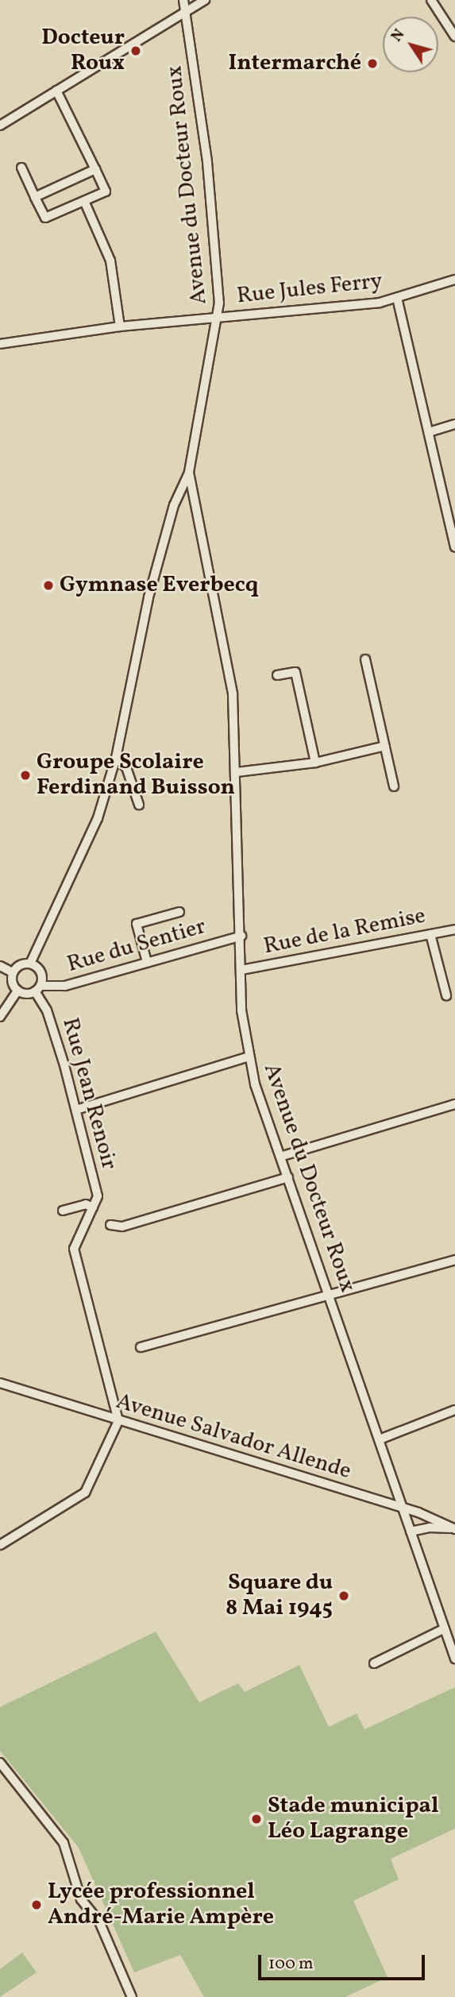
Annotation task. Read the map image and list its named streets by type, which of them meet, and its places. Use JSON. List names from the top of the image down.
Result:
{
  "streets": {
    "street": [
      "Avenue du Docteur Roux",
      "Rue Jules Ferry",
      "Rue de la Remise",
      "Rue du Sentier",
      "Rue Jean Renoir",
      "Avenue Salvador Allende"
    ]
  },
  "crossings": [
    ["Avenue du Docteur Roux", "Rue Jules Ferry"],
    ["Avenue du Docteur Roux", "Rue de la Remise"],
    ["Avenue du Docteur Roux", "Rue du Sentier"],
    ["Avenue du Docteur Roux", "Avenue Salvador Allende"],
    ["Rue du Sentier", "Rue Jean Renoir"],
    ["Rue Jean Renoir", "Avenue Salvador Allende"]
  ],
  "places": [
    "Docteur Roux",
    "Intermarché",
    "Gymnase Everbecq",
    "Groupe Scolaire Ferdinand Buisson",
    "Square du 8 Mai 1945",
    "Stade municipal Léo Lagrange",
    "Lycée professionnel André-Marie Ampère"
  ],
  "scale_bar": "100 m",
  "north": "top left"
}
